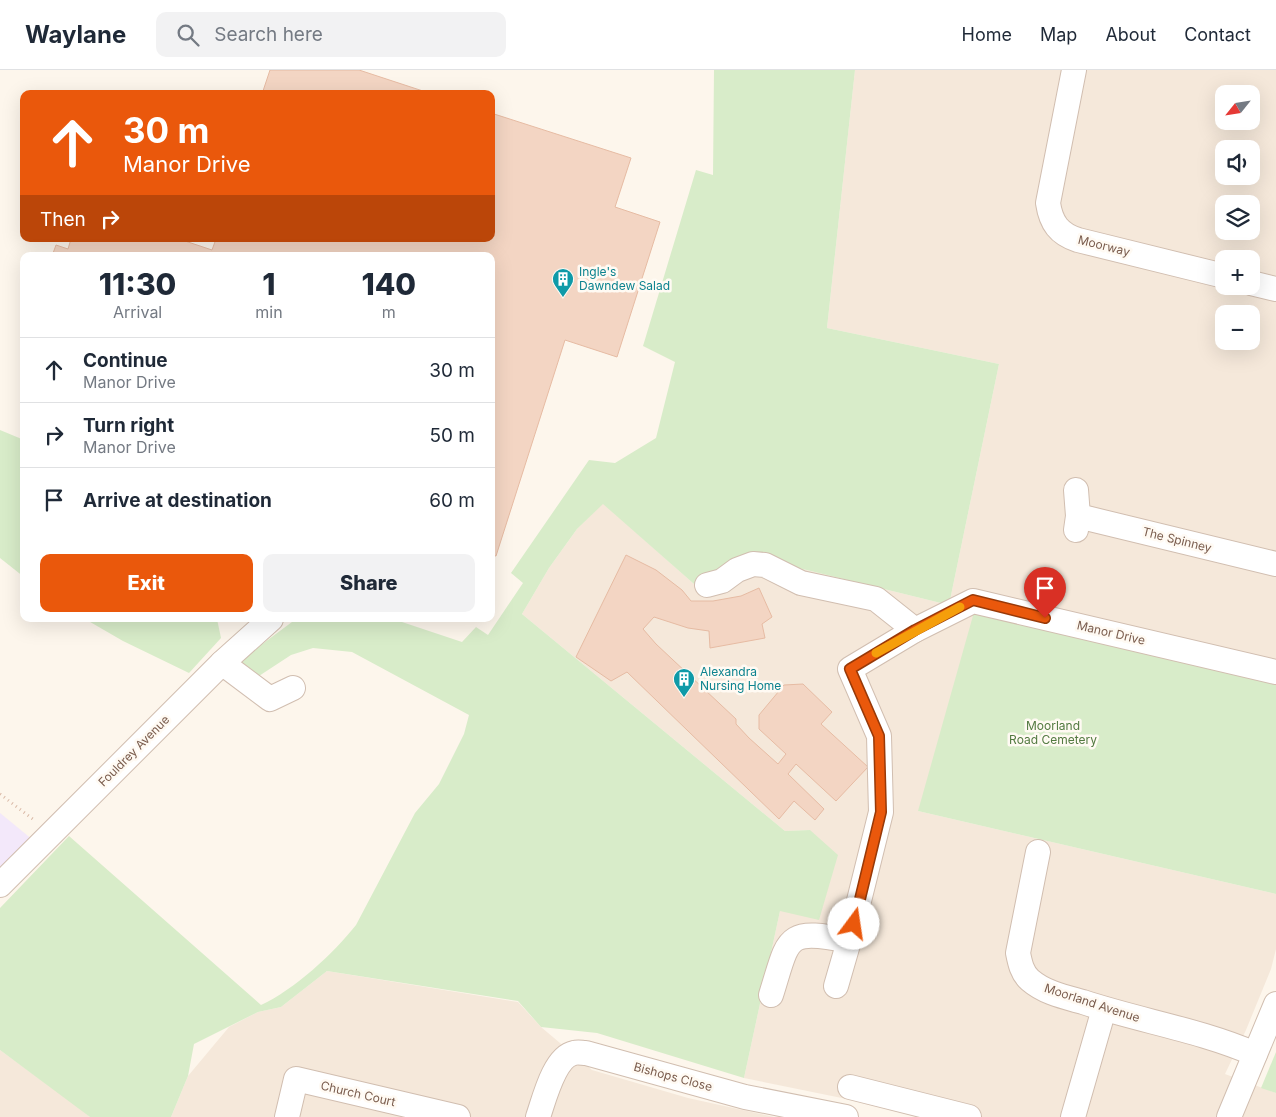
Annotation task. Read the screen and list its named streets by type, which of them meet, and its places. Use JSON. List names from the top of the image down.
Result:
{
  "streets": {
    "street": [
      "Moorway",
      "The Spinney",
      "Manor Drive",
      "Fouldrey Avenue",
      "Moorland Avenue",
      "Bishops Close",
      "Church Court"
    ]
  },
  "parks": ["Moorland Road Cemetery"],
  "places": {
    "building": ["Ingle's Dawndew Salad", "Alexandra Nursing Home"]
  },
  "north": "bottom left",
  "page": {
    "header": "Waylane",
    "search": "Search here",
    "nav": [
      "Home",
      "Map",
      "About",
      "Contact"
    ],
    "map_buttons": ["+", "−"],
    "turn": ["30 m", "Manor Drive"],
    "then": "Then",
    "eta": [
      "11:30",
      "Arrival",
      "1",
      "min",
      "140",
      "m"
    ],
    "list": [
      {
        "name": "Continue",
        "note": "Manor Drive",
        "value": "30 m"
      },
      {
        "name": "Turn right",
        "note": "Manor Drive",
        "value": "50 m"
      },
      {
        "name": "Arrive at destination",
        "value": "60 m"
      }
    ],
    "buttons": ["Exit", "Share"]
  }
}
